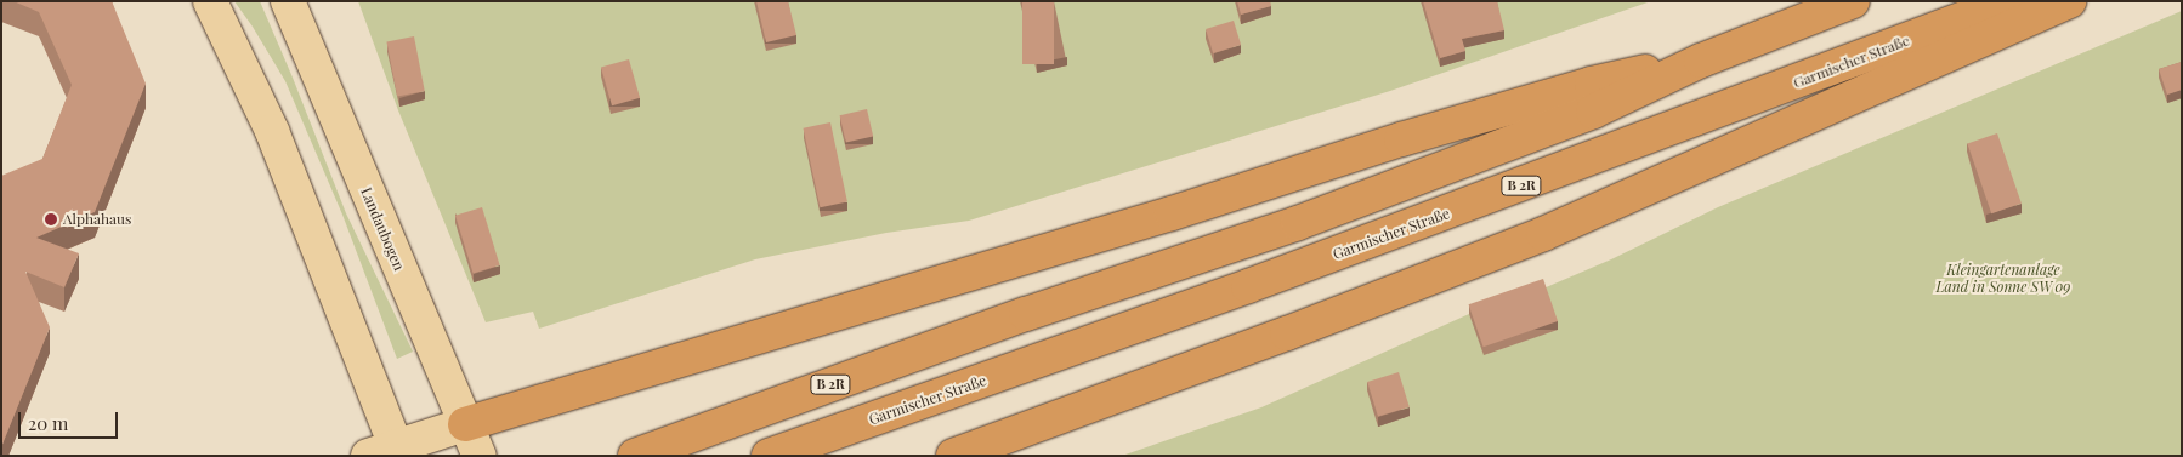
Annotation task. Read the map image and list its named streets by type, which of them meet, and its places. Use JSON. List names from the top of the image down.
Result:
{
  "streets": {
    "highway": ["Garmischer Straße", "B 2R"],
    "main road": ["Landaubogen"]
  },
  "parks": ["Kleingartenanlage Land in Sonne SW 09"],
  "places": ["Alphahaus"],
  "scale_bar": "20 m"
}
